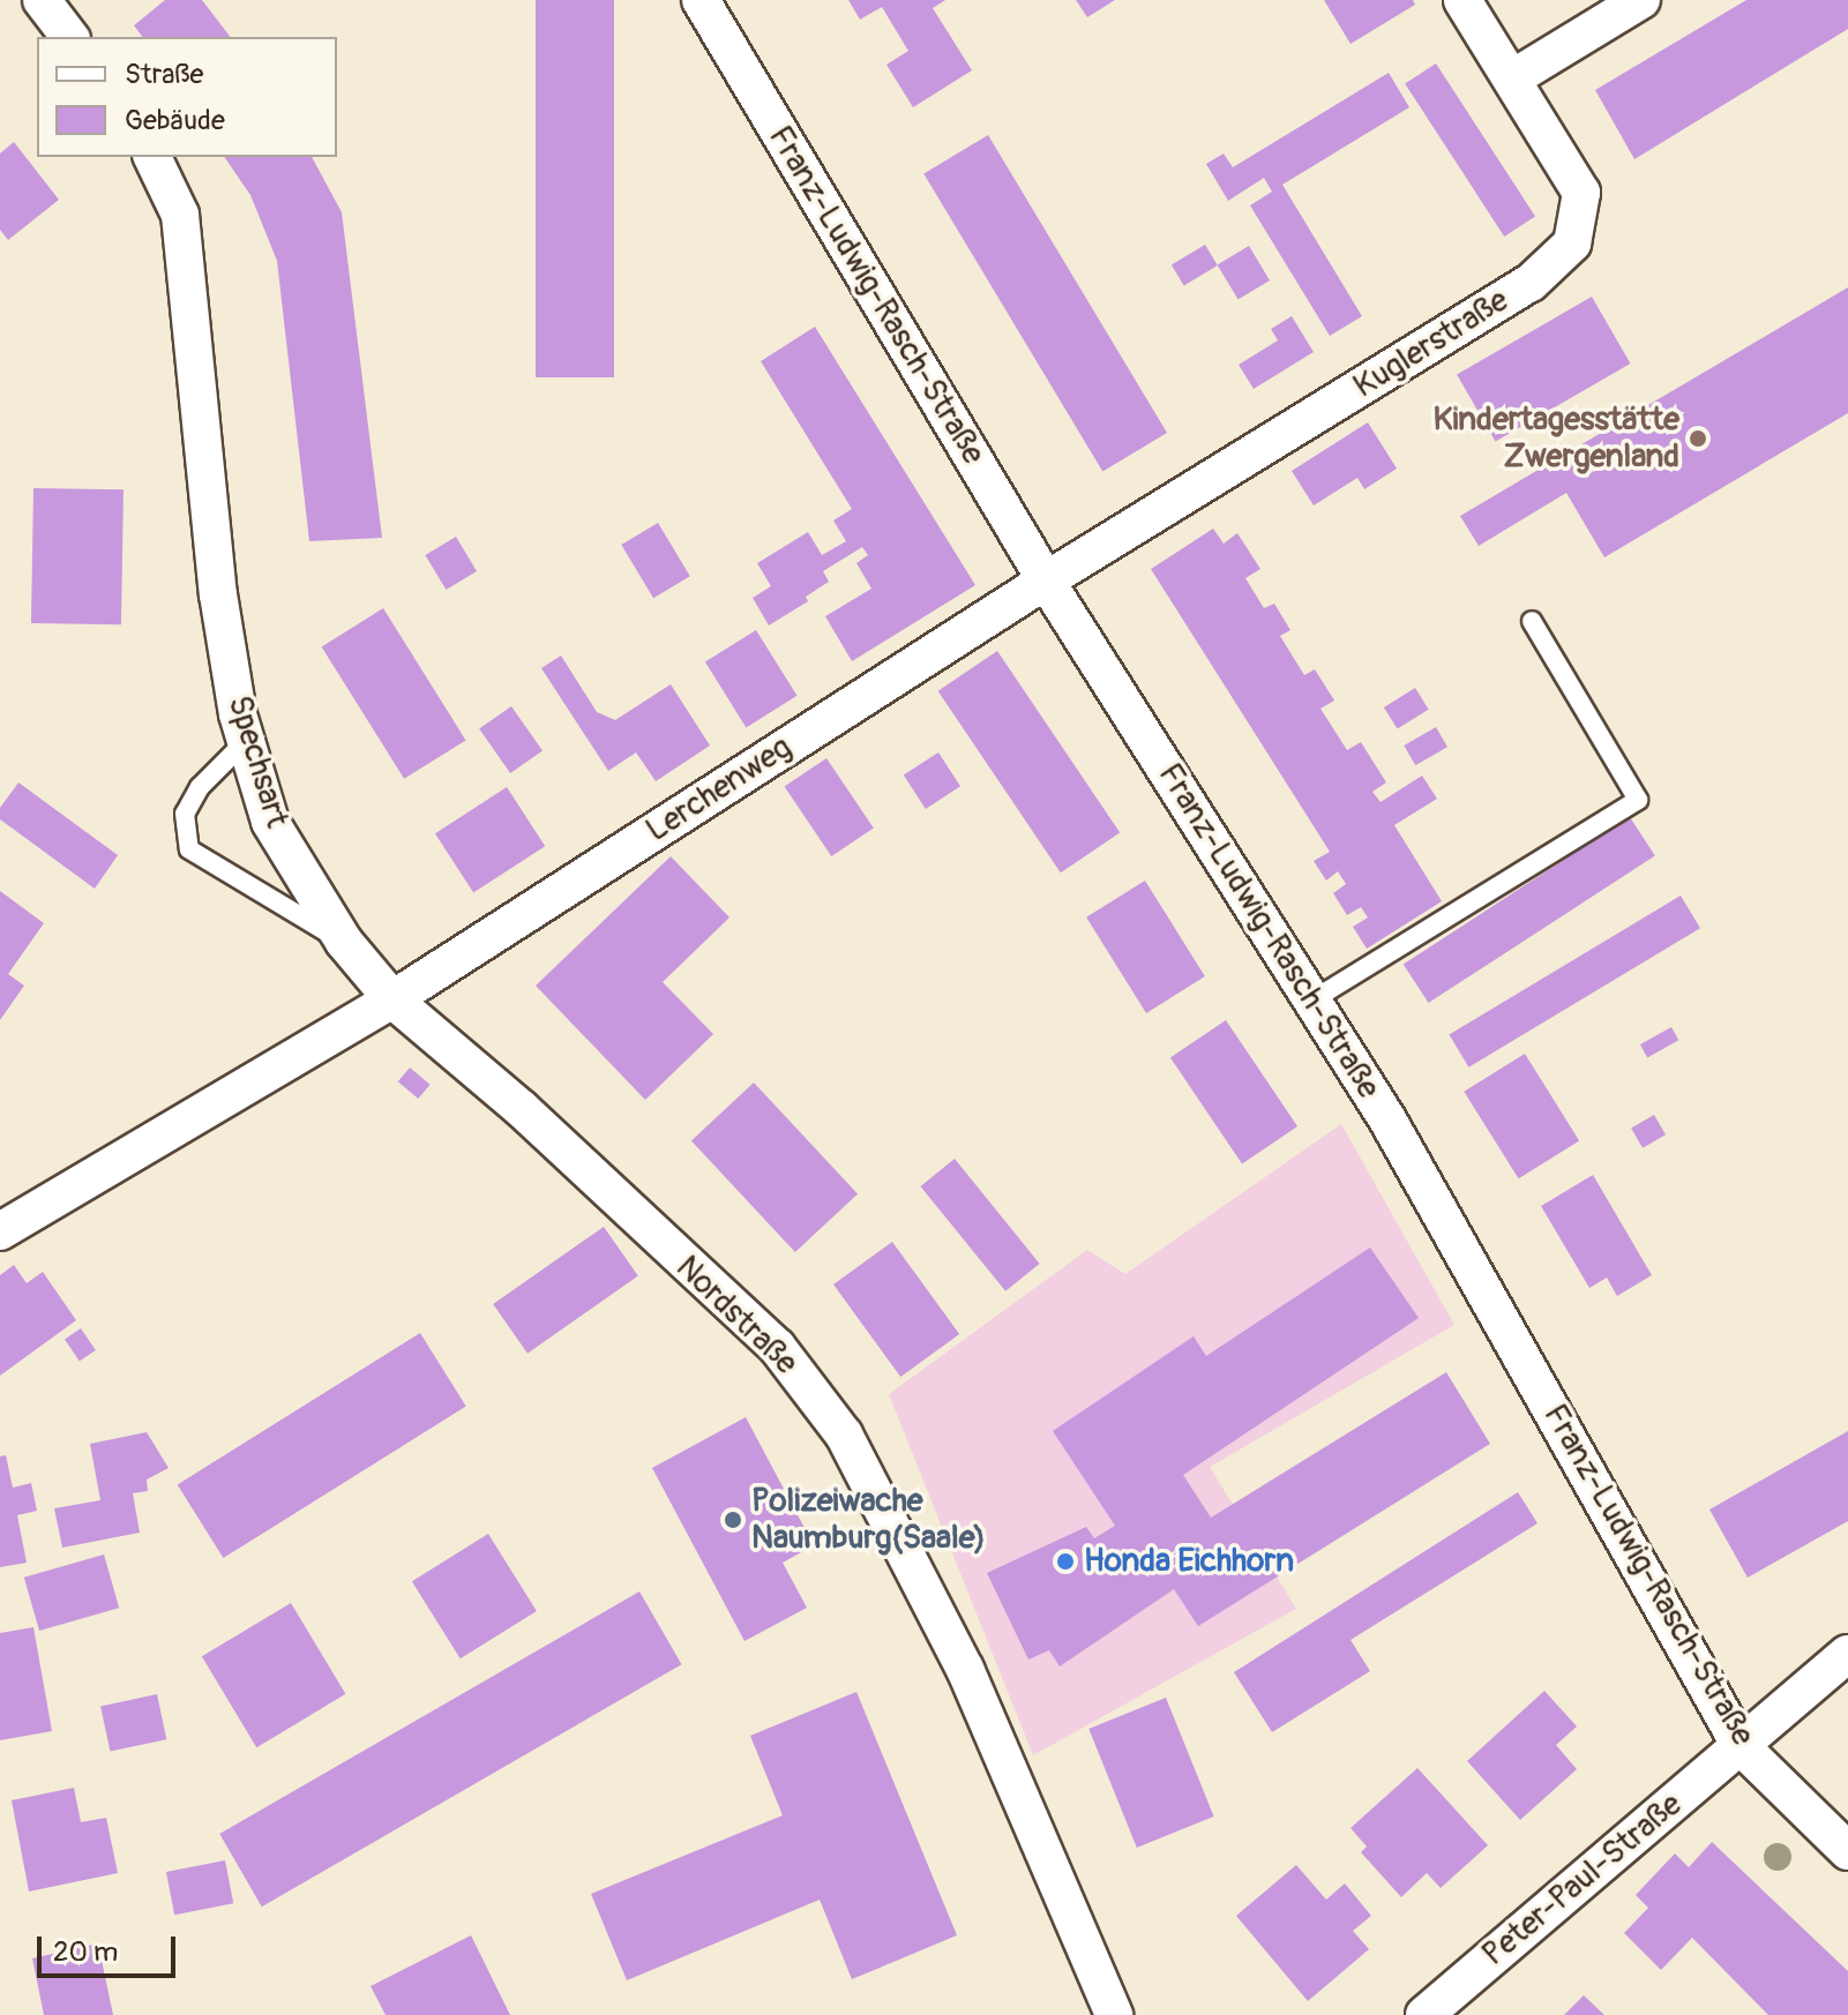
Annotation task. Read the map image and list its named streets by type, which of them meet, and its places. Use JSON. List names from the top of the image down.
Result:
{
  "streets": {
    "street": [
      "Franz-Ludwig-Rasch-Straße",
      "Kuglerstraße",
      "Spechsart",
      "Lerchenweg",
      "Nordstraße",
      "Peter-Paul-Straße"
    ]
  },
  "crossings": [
    ["Franz-Ludwig-Rasch-Straße", "Kuglerstraße"],
    ["Franz-Ludwig-Rasch-Straße", "Lerchenweg"],
    ["Franz-Ludwig-Rasch-Straße", "Peter-Paul-Straße"],
    ["Kuglerstraße", "Lerchenweg"],
    ["Spechsart", "Lerchenweg"],
    ["Spechsart", "Nordstraße"],
    ["Lerchenweg", "Nordstraße"]
  ],
  "places": ["Kindertagesstätte Zwergenland", "Polizeiwache Naumburg(Saale)", "Honda Eichhorn"],
  "legend": ["Straße", "Gebäude"],
  "scale_bar": "20 m"
}
